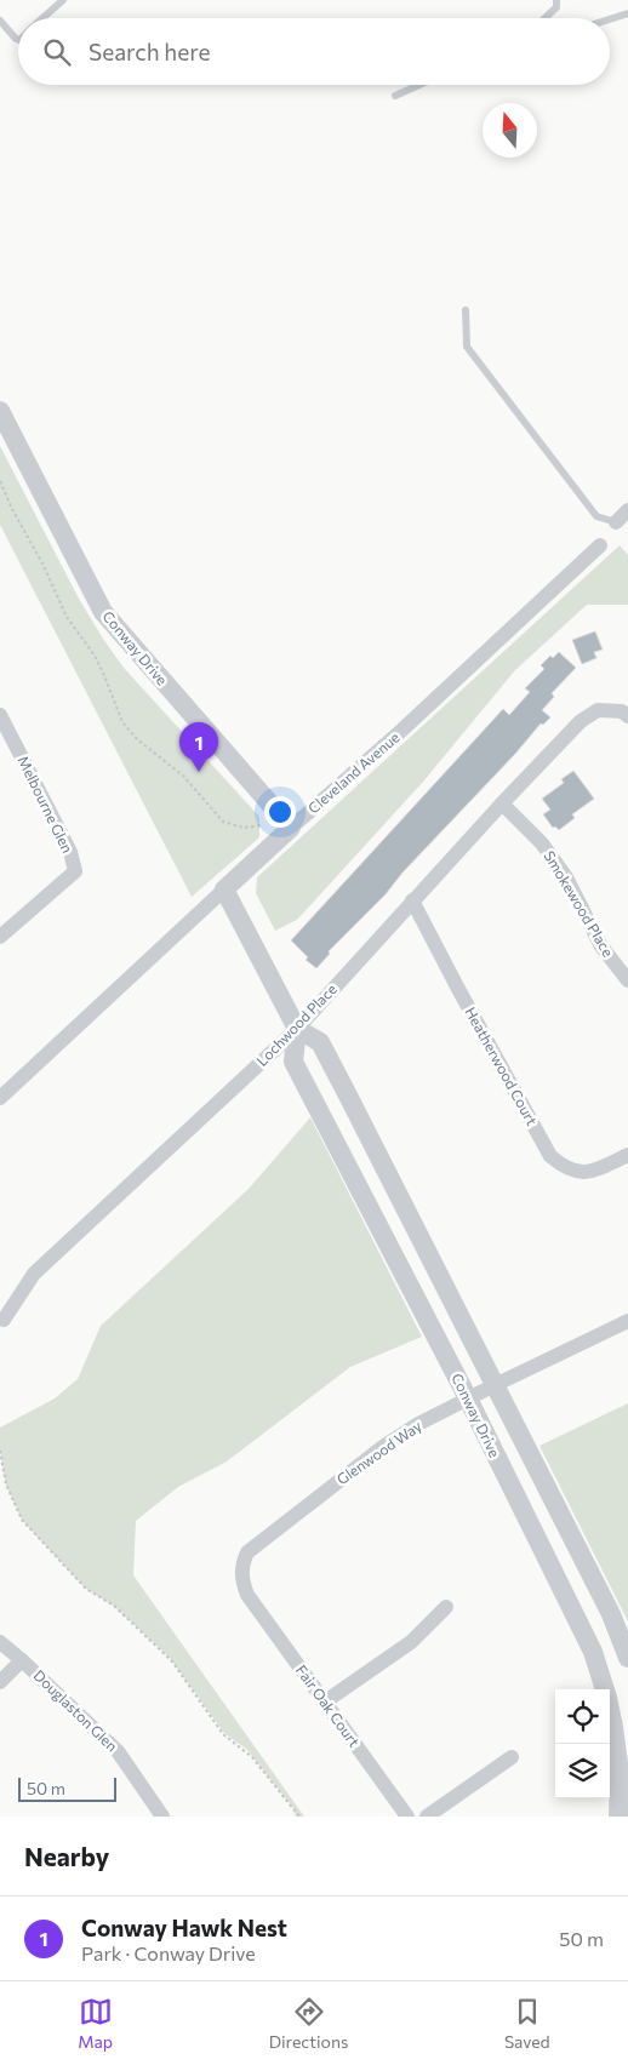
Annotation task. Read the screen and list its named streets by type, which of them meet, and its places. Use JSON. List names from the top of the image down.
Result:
{
  "streets": {
    "street": [
      "Conway Drive",
      "Cleveland Avenue",
      "Melbourne Glen",
      "Smokewood Place",
      "Lochwood Place",
      "Heatherwood Court",
      "Glenwood Way",
      "Fair Oak Court",
      "Douglaston Glen"
    ]
  },
  "crossings": [
    ["Conway Drive", "Cleveland Avenue"],
    ["Conway Drive", "Lochwood Place"],
    ["Conway Drive", "Glenwood Way"],
    ["Smokewood Place", "Lochwood Place"],
    ["Lochwood Place", "Heatherwood Court"],
    ["Glenwood Way", "Fair Oak Court"]
  ],
  "scale_bar": "50 m",
  "north": "top",
  "page": {
    "search": "Search here",
    "pins": "1",
    "scale": "50 m",
    "heading": "Nearby",
    "list": [
      {
        "mark": "1",
        "name": "Conway Hawk Nest",
        "note": "Park · Conway Drive",
        "value": "50 m"
      }
    ],
    "nav": ["Map", "Directions", "Saved"]
  }
}
